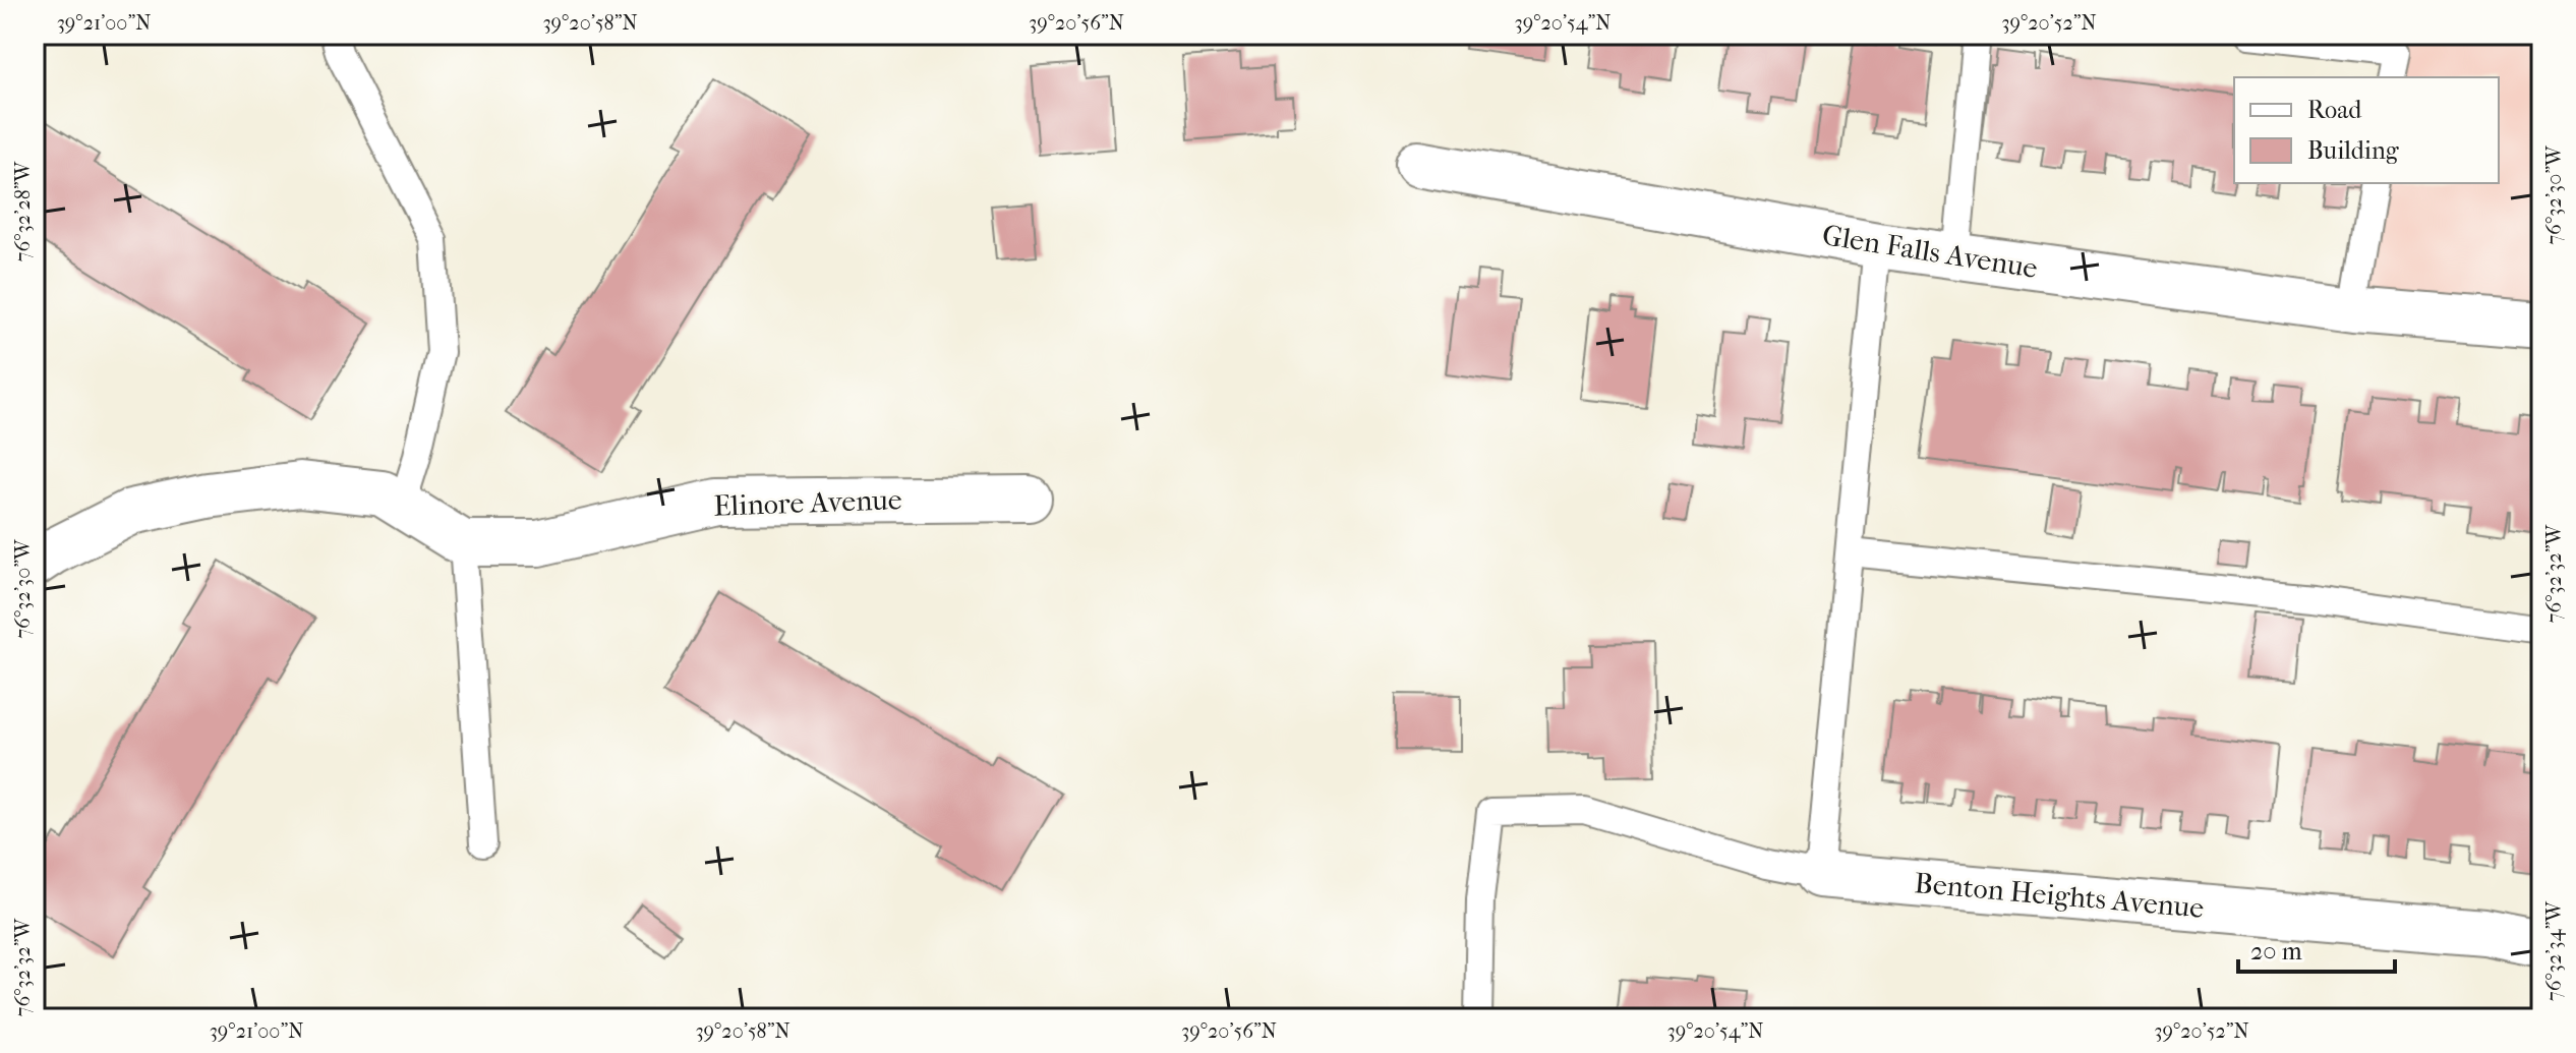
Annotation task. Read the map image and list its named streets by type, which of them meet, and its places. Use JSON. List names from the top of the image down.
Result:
{
  "streets": {
    "street": ["Glen Falls Avenue", "Elinore Avenue", "Benton Heights Avenue"]
  },
  "legend": ["Road", "Building"],
  "scale_bar": "20 m",
  "coordinates": [
    "39°21'00\"N",
    "39°20'58\"N",
    "39°20'56\"N",
    "39°20'54\"N",
    "39°20'52\"N",
    "76°32'30\"W",
    "76°32'28\"W",
    "76°32'32\"W",
    "76°32'34\"W"
  ]
}
